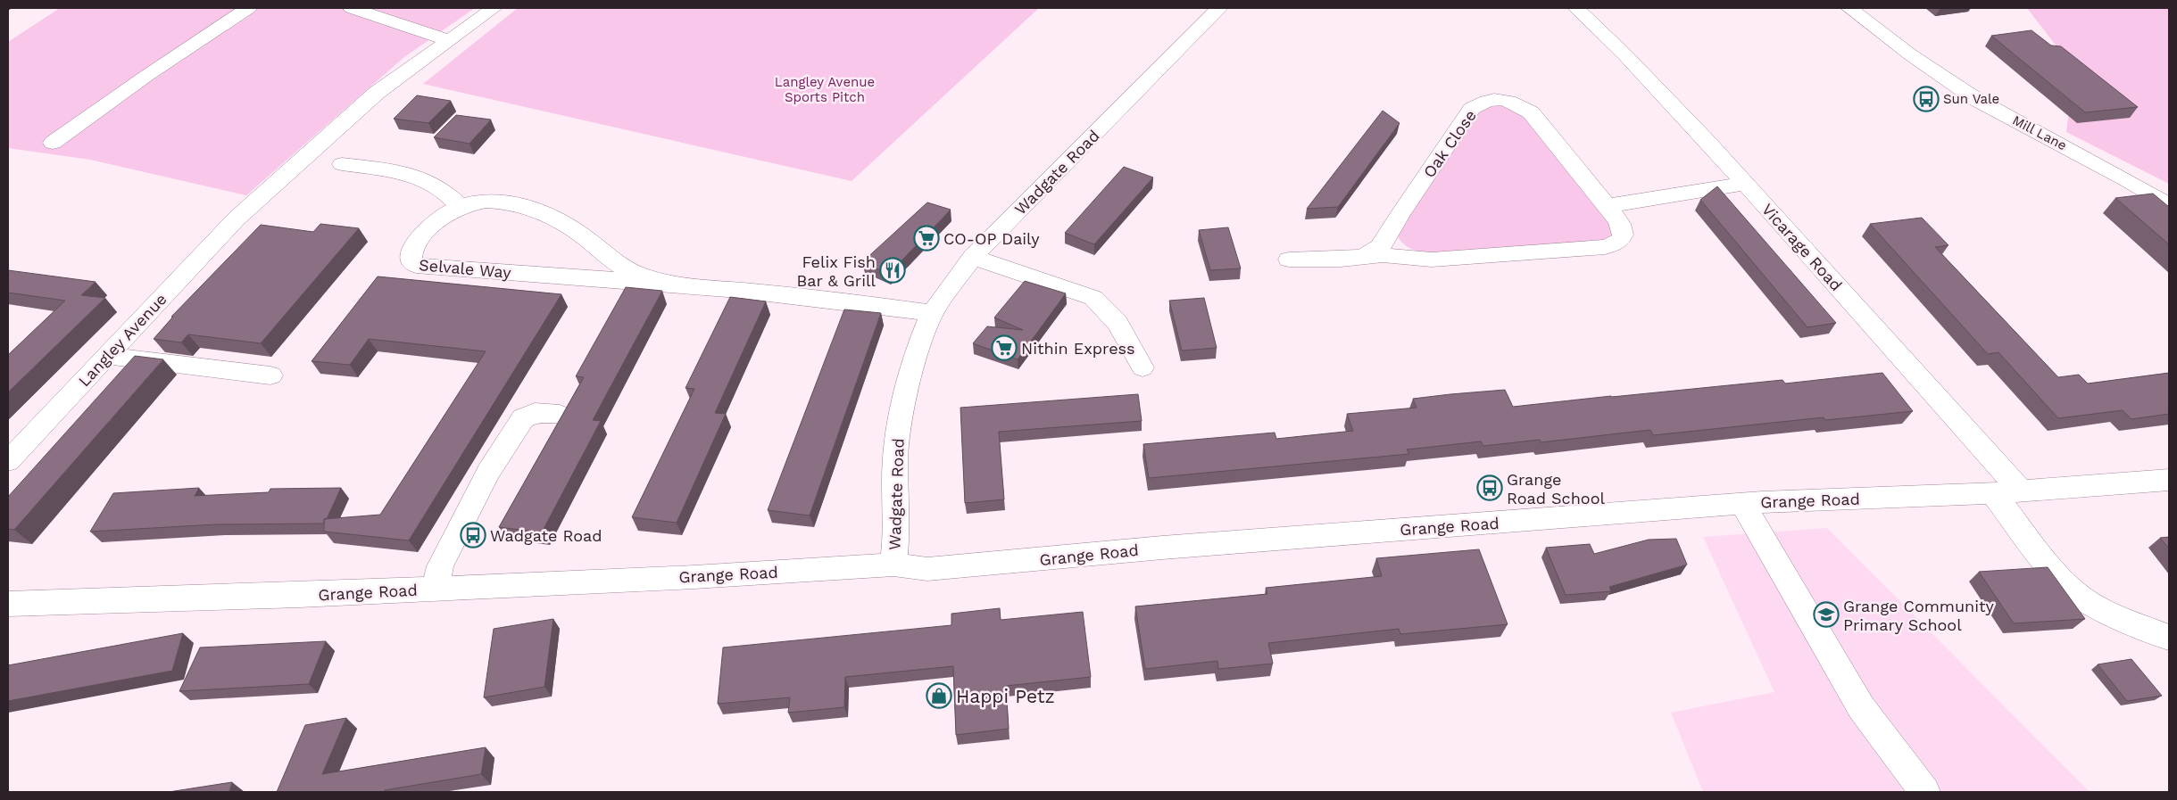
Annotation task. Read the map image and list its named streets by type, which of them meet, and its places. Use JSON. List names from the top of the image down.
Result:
{
  "streets": {
    "street": [
      "Mill Lane",
      "Oak Close",
      "Wadgate Road",
      "Vicarage Road",
      "Selvale Way",
      "Langley Avenue",
      "Grange Road"
    ]
  },
  "crossings": [
    ["Wadgate Road", "Selvale Way"],
    ["Wadgate Road", "Grange Road"],
    ["Vicarage Road", "Grange Road"]
  ],
  "parks": ["Langley Avenue Sports Pitch"],
  "places": {
    "bus stop": ["Sun Vale", "Grange Road School", "Wadgate Road"],
    "supermarket": ["CO-OP Daily", "Nithin Express"],
    "restaurant": ["Felix Fish Bar & Grill"],
    "school or university": ["Grange Community Primary School"],
    "shop": ["Happi Petz"]
  }
}
